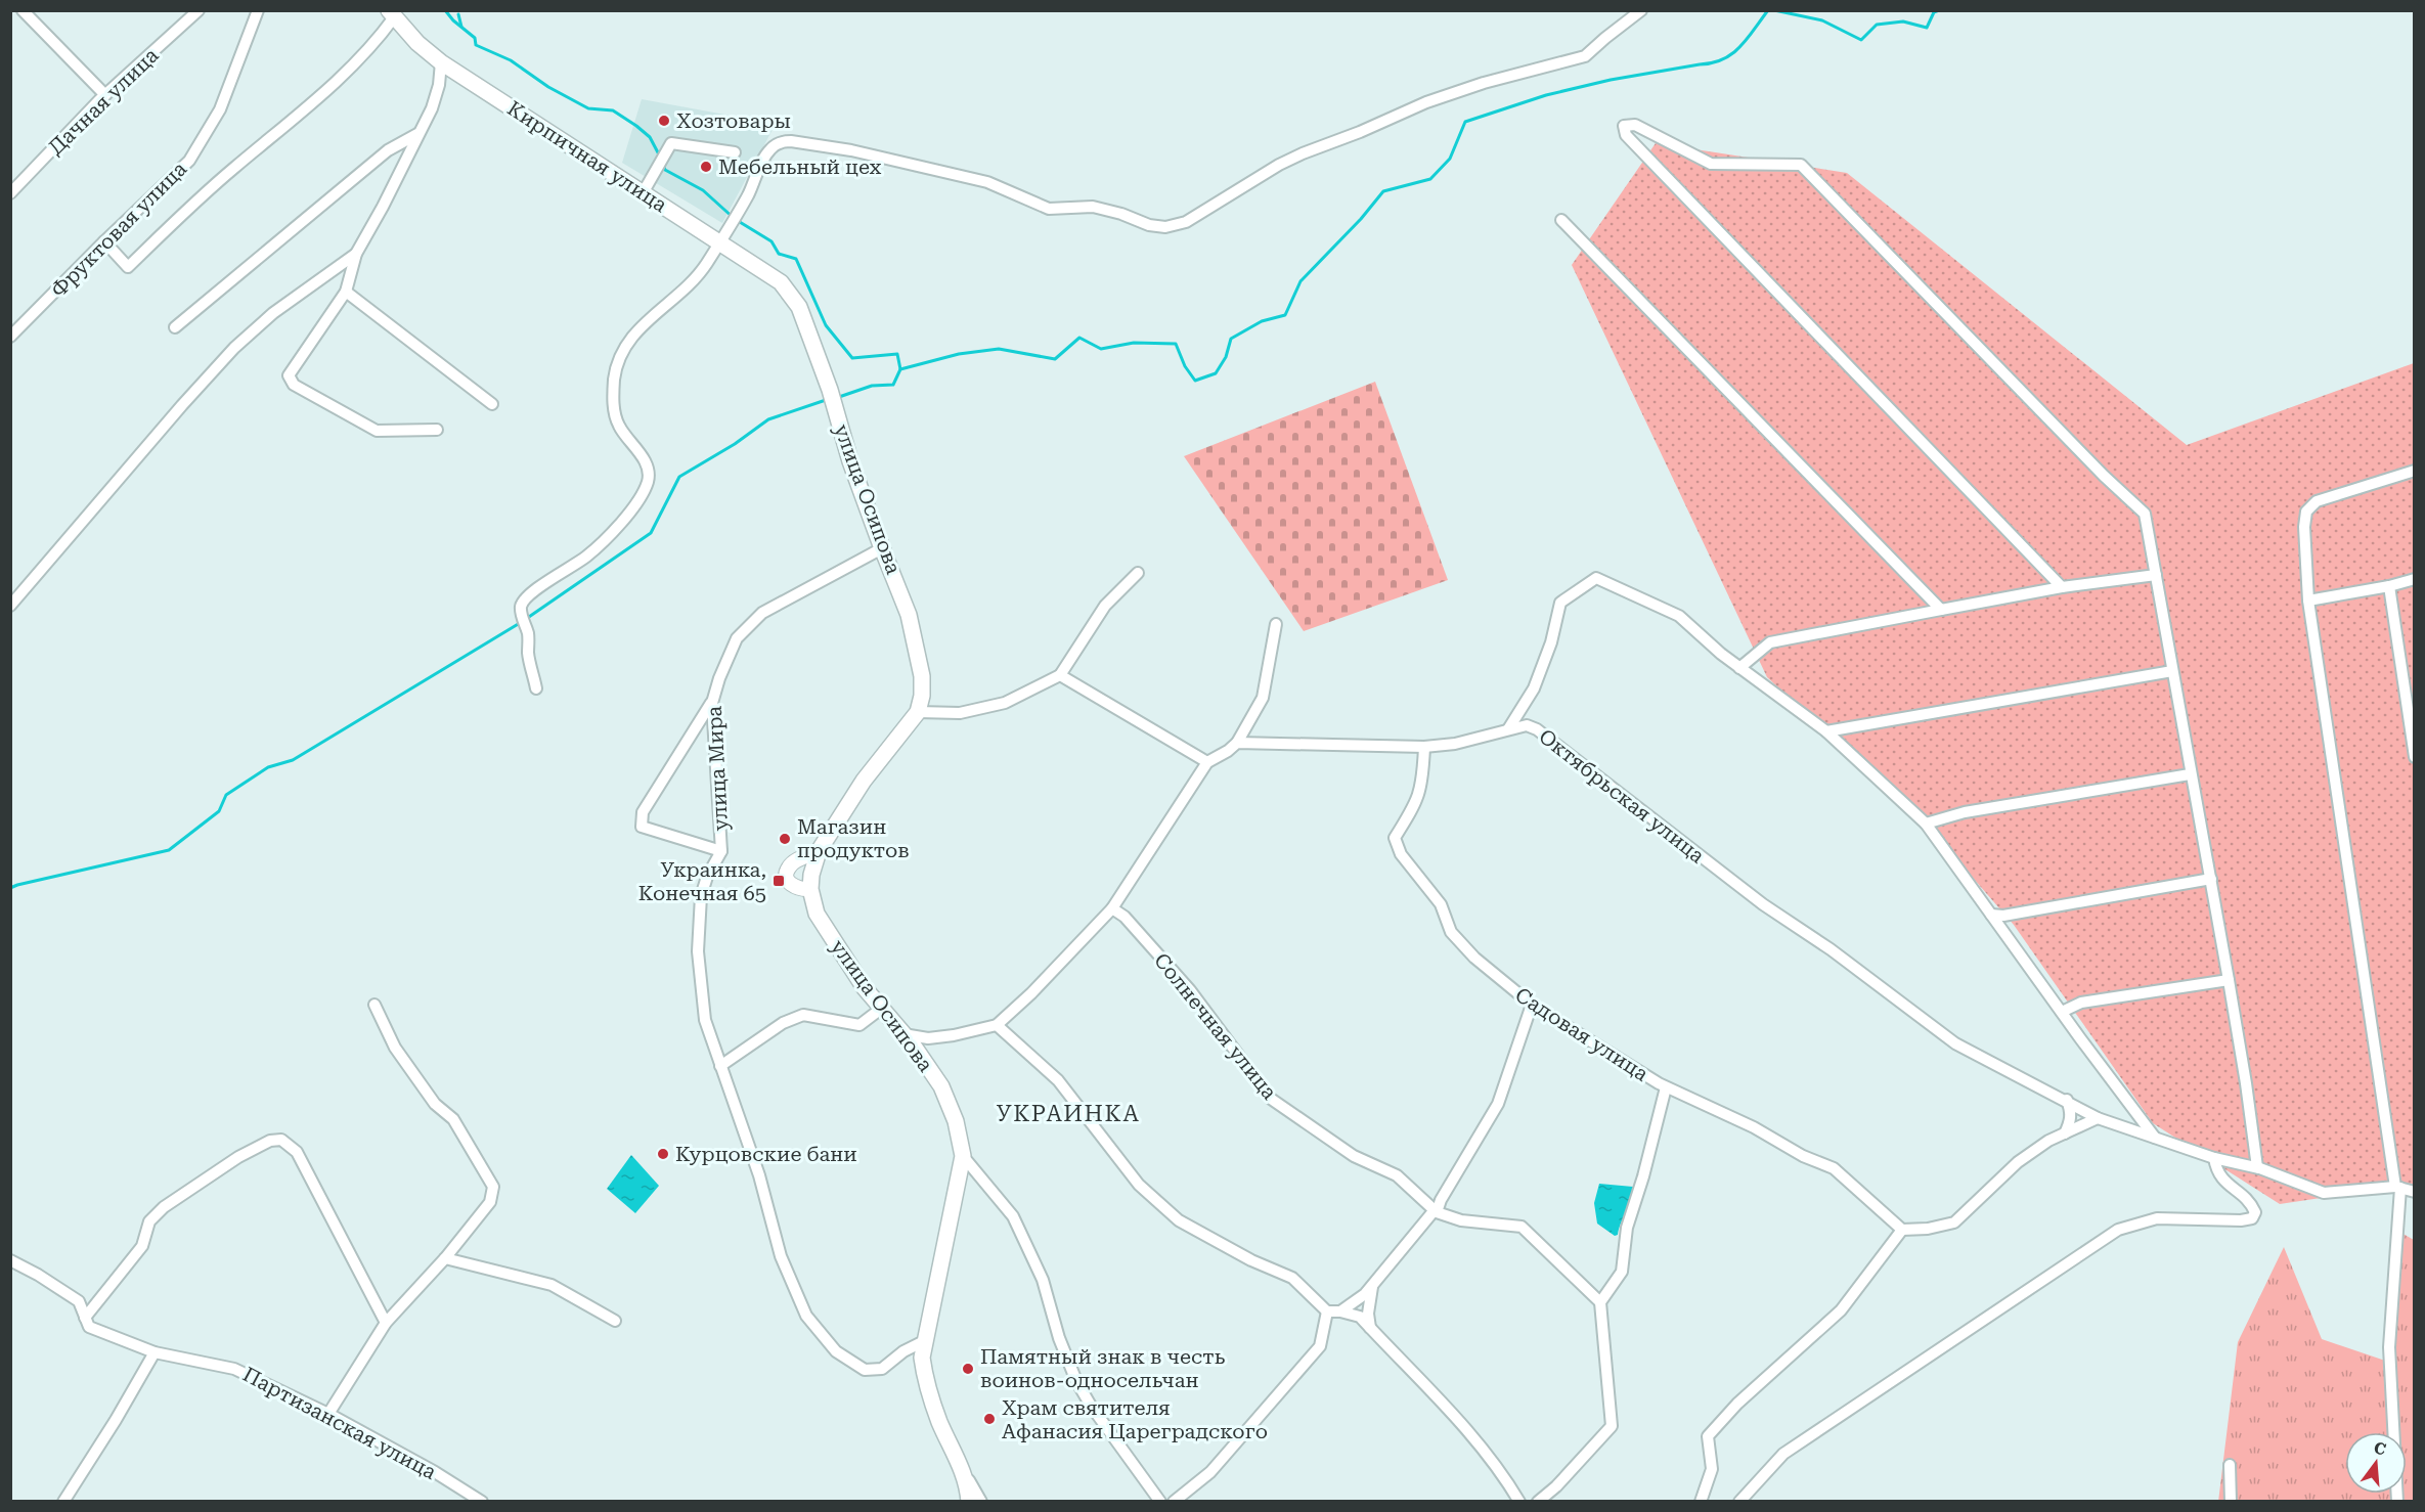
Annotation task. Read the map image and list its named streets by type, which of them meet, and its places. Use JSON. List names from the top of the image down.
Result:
{
  "streets": {
    "main road": ["Кирпичная улица", "улица Осипова"],
    "street": [
      "Дачная улица",
      "Фруктовая улица",
      "улица Мира",
      "Октябрьская улица",
      "Солнечная улица",
      "Садовая улица",
      "Партизанская улица"
    ]
  },
  "crossings": [
    ["Кирпичная улица", "улица Осипова"],
    ["улица Осипова", "улица Мира"],
    ["Октябрьская улица", "Садовая улица"]
  ],
  "districts": ["УКРАИНКА"],
  "places": {
    "other": [
      "Хозтовары",
      "Мебельный цех",
      "Магазин продуктов",
      "Курцовские бани",
      "Памятный знак в честь воинов-односельчан",
      "Храм святителя Афанасия Цареградского"
    ],
    "transit": ["Украинка, Конечная 65"]
  },
  "north": "top"
}
